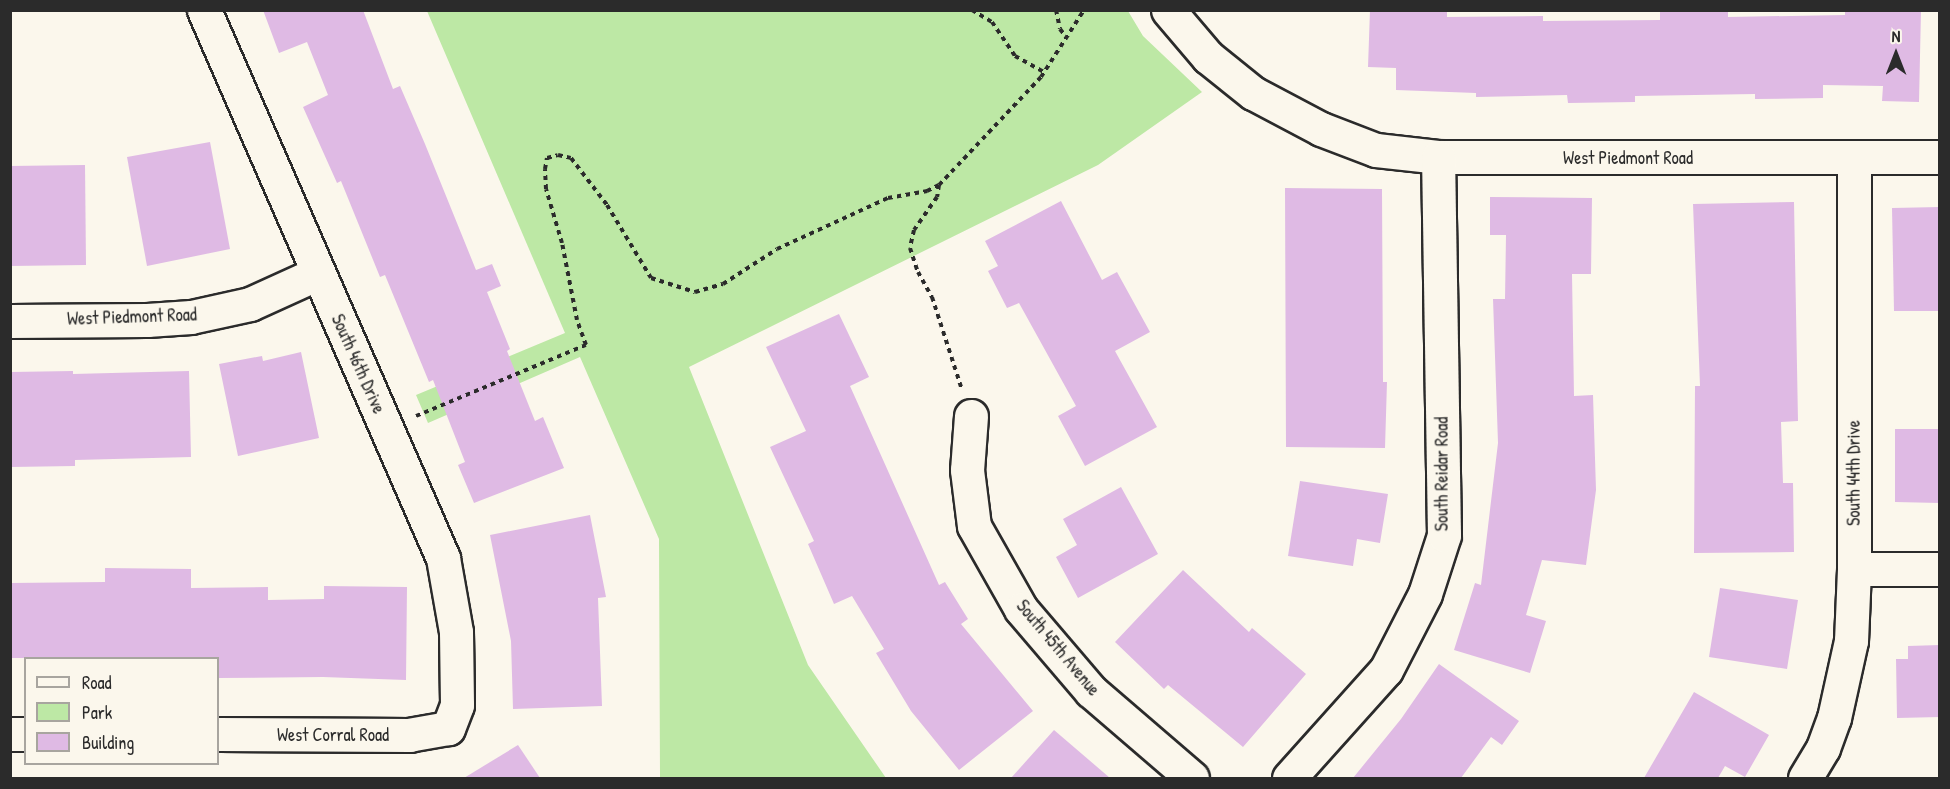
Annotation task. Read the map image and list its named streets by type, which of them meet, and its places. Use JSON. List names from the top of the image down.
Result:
{
  "streets": {
    "street": [
      "West Piedmont Road",
      "South 46th Drive",
      "South 44th Drive",
      "South Reidar Road",
      "South 45th Avenue",
      "West Corral Road"
    ]
  },
  "crossings": [
    ["West Piedmont Road", "South 46th Drive"],
    ["West Piedmont Road", "South 44th Drive"],
    ["West Piedmont Road", "South Reidar Road"],
    ["South 46th Drive", "West Corral Road"]
  ],
  "legend": ["Road", "Park", "Building"],
  "north": "top"
}
